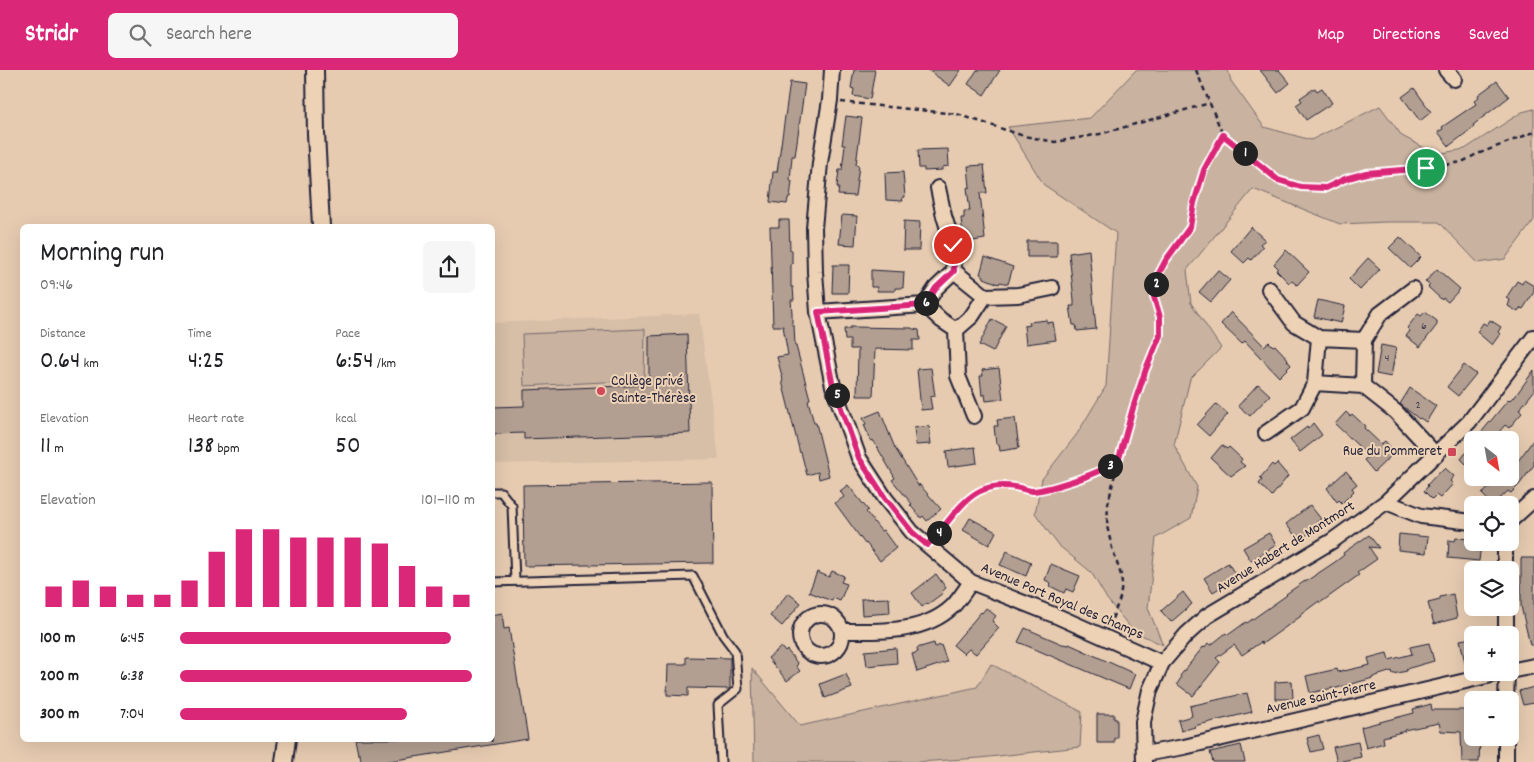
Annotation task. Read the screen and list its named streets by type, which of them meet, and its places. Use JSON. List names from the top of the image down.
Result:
{
  "streets": {
    "street": ["Avenue Habert de Montmort", "Avenue Port Royal des Champs", "Avenue Saint-Pierre"]
  },
  "crossings": [
    ["Avenue Habert de Montmort", "Avenue Port Royal des Champs"],
    ["Avenue Habert de Montmort", "Avenue Saint-Pierre"]
  ],
  "places": {
    "other": ["Collège privé Sainte-Thérèse"],
    "transit": ["Rue du Pommeret"]
  },
  "house_numbers": ["6", "4", "2"],
  "north": "bottom right",
  "page": {
    "header": "Stridr",
    "search": "Search here",
    "nav": ["Map", "Directions", "Saved"],
    "pins": [
      "1",
      "2",
      "6",
      "5",
      "3",
      "4"
    ],
    "heading": ["Morning run", "09:46"],
    "stats": [
      ["Distance", "0.64 km"],
      ["Time", "4:25"],
      ["Pace", "6:54 /km"],
      ["Elevation", "11 m"],
      ["Heart rate", "138 bpm"],
      ["kcal", "50"]
    ],
    "map_buttons": ["+", "−"],
    "chart": ["Elevation", "101–110 m"],
    "list": [
      {
        "name": "100 m",
        "note": "6:45"
      },
      {
        "name": "200 m",
        "note": "6:38"
      },
      {
        "name": "300 m",
        "note": "7:04"
      }
    ]
  }
}
